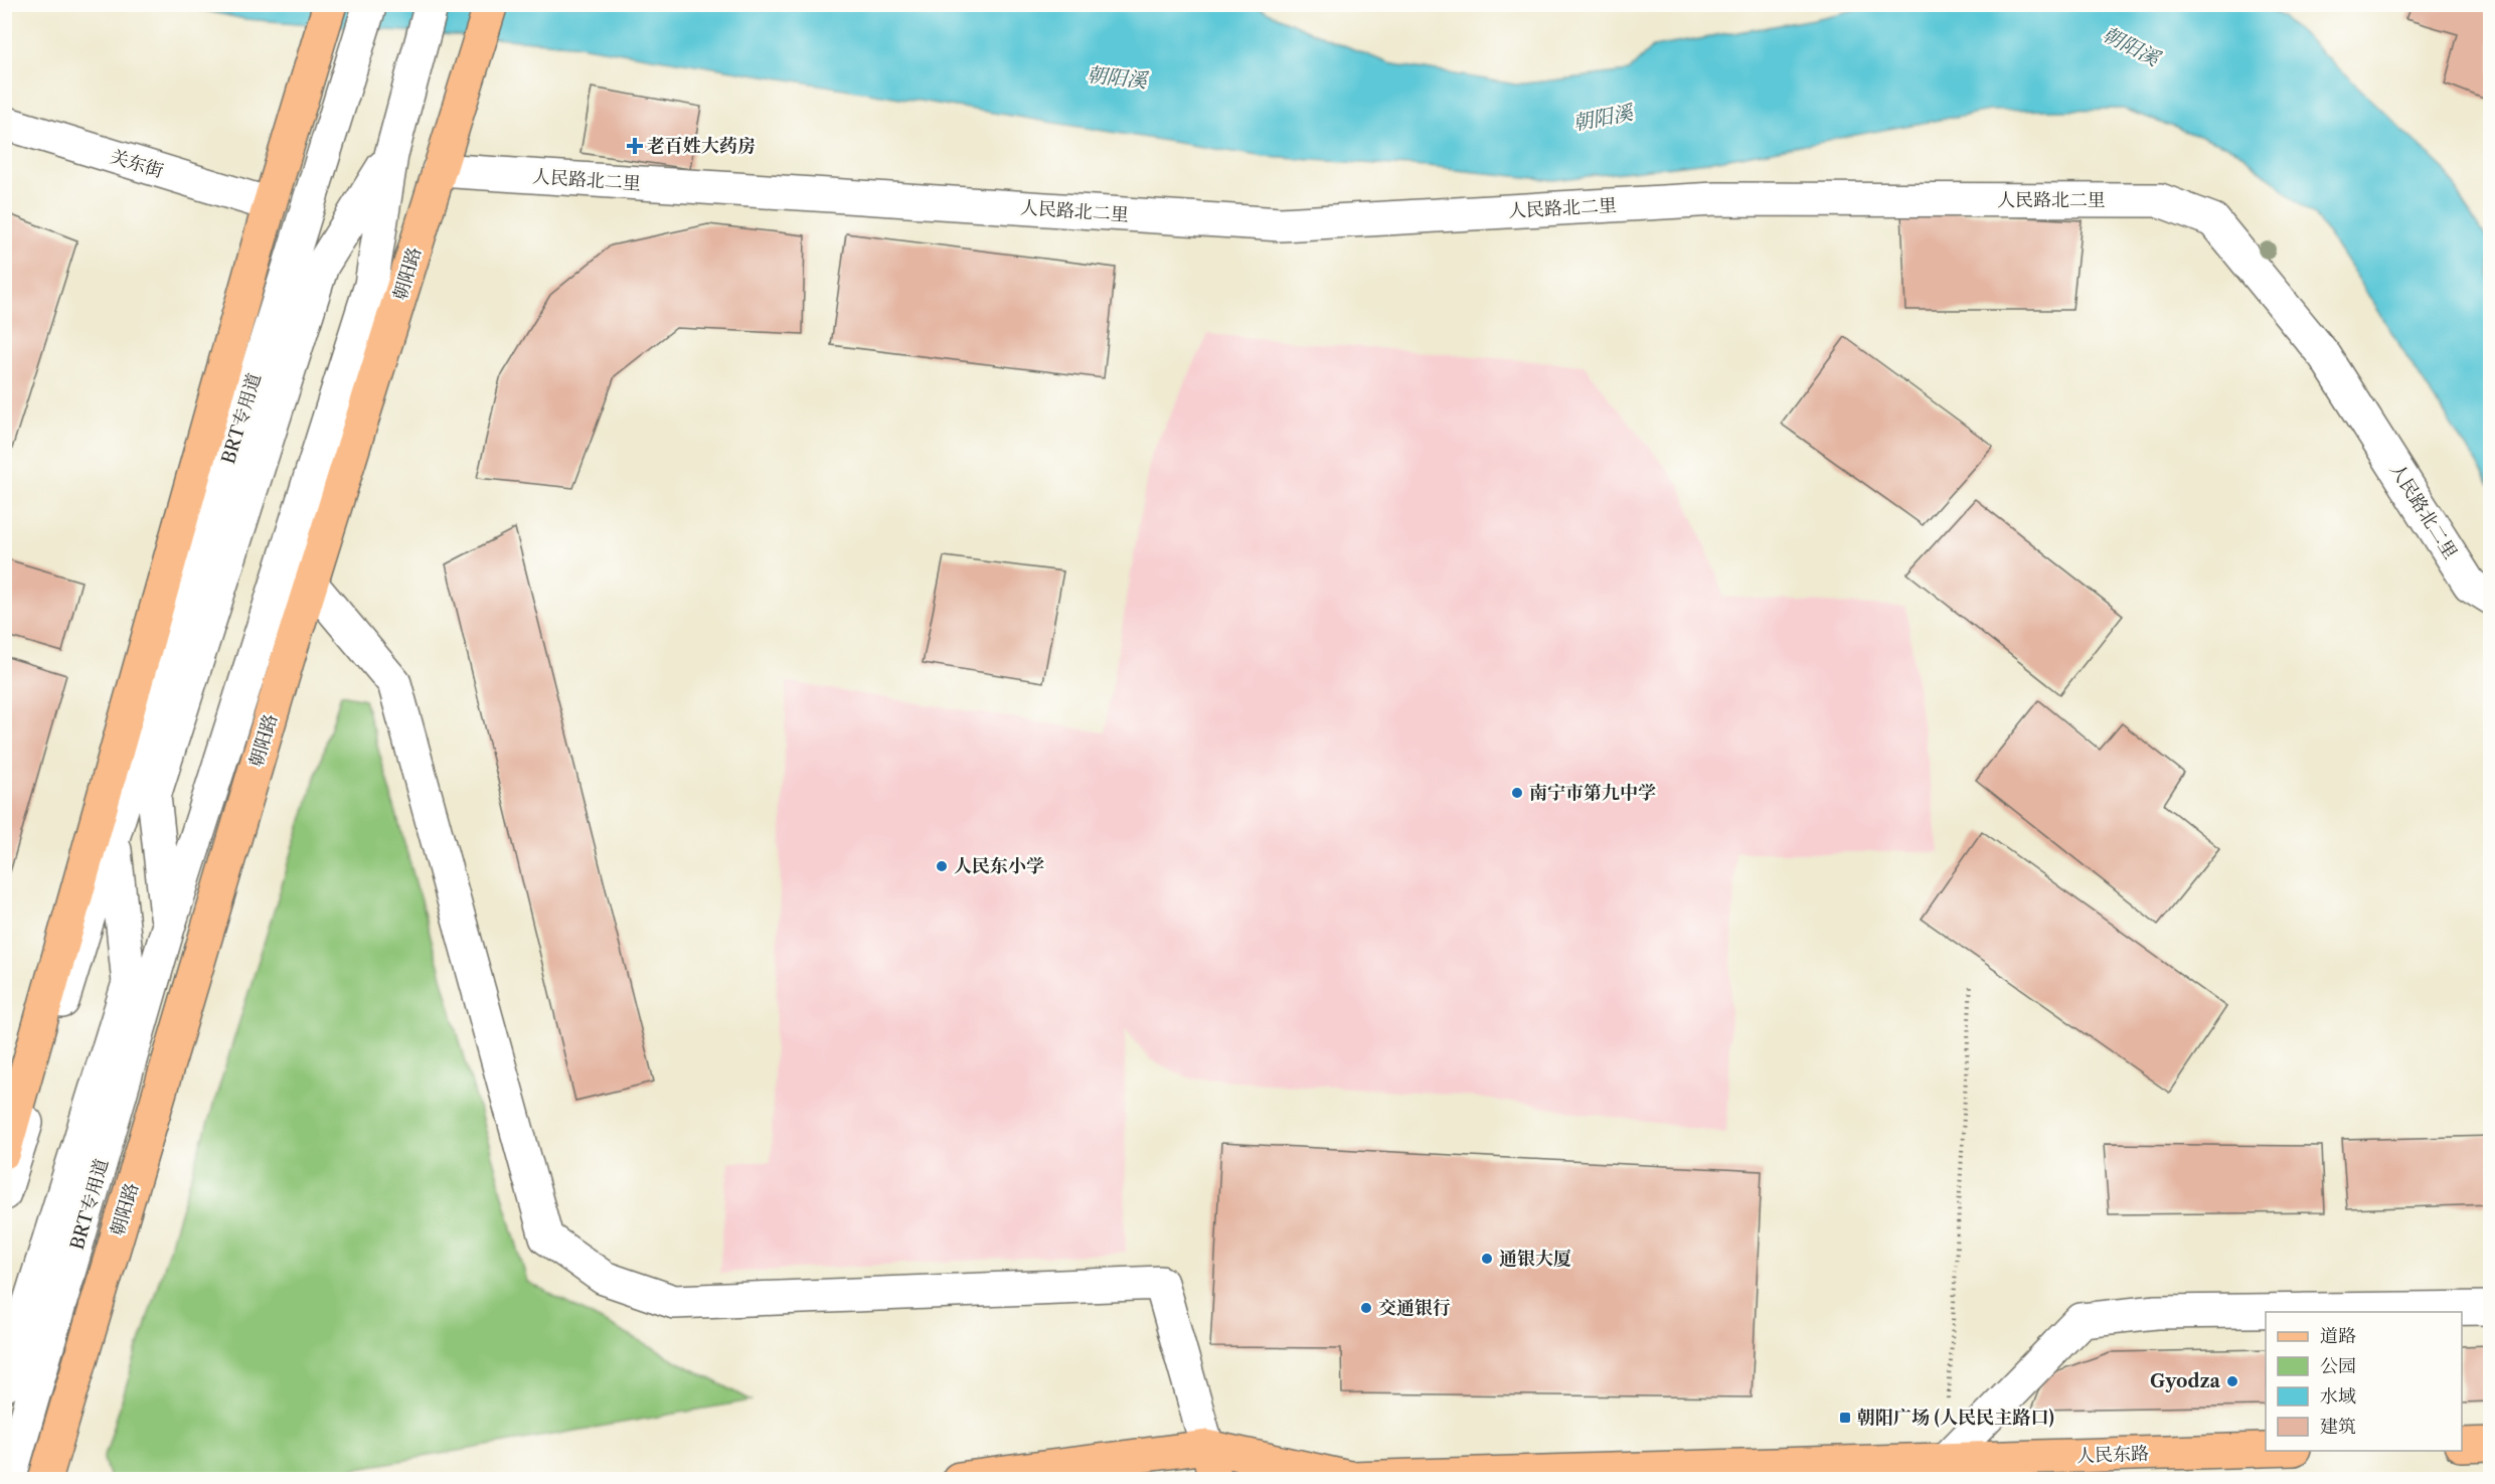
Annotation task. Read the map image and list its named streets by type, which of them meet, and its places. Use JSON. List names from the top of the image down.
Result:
{
  "streets": {
    "main road": ["朝阳路", "人民东路"],
    "street": ["关东街", "人民路北二里", "BRT专用道"]
  },
  "crossings": [
    ["人民路北二里", "朝阳路"]
  ],
  "water": ["朝阳溪"],
  "places": {
    "health": ["老百姓大药房"],
    "other": [
      "南宁市第九中学",
      "人民东小学",
      "通银大厦",
      "交通银行",
      "Gyodza"
    ],
    "transit": ["朝阳广场 (人民民主路口)"]
  },
  "legend": [
    "道路",
    "公园",
    "水域",
    "建筑"
  ]
}
